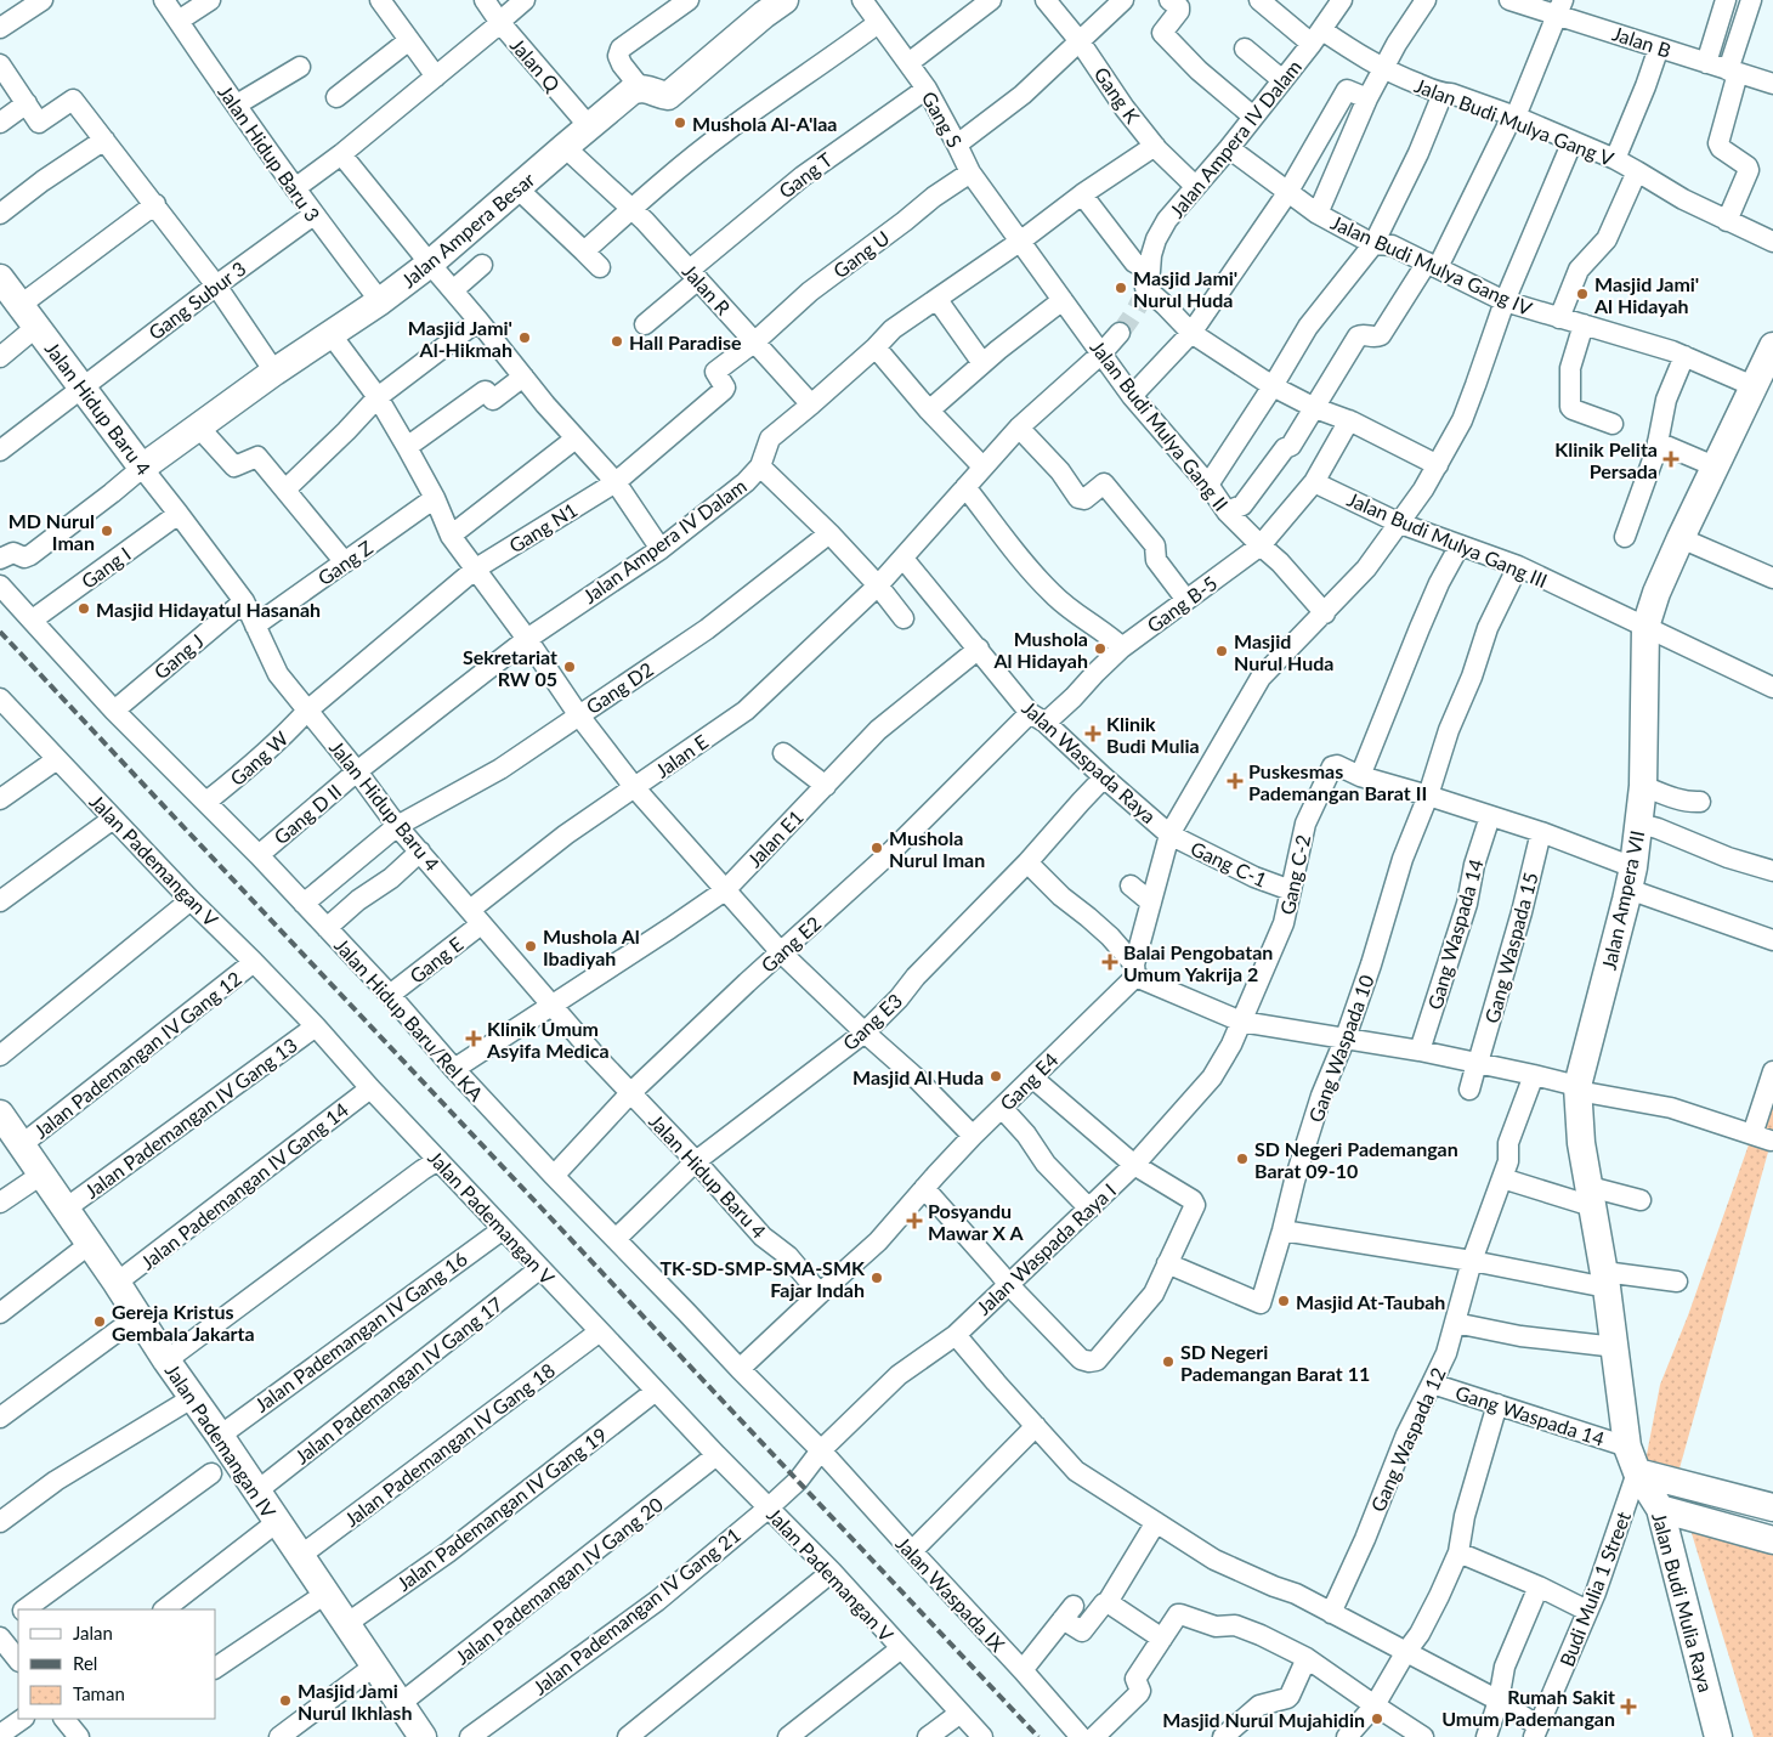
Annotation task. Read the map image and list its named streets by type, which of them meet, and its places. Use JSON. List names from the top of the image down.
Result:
{
  "streets": {
    "street": [
      "Jalan B",
      "Jalan Q",
      "Gang K",
      "Gang S",
      "Jalan Budi Mulya Gang V",
      "Jalan Ampera IV Dalam",
      "Jalan Hidup Baru 3",
      "Gang T",
      "Jalan Ampera Besar",
      "Gang U",
      "Jalan Budi Mulya Gang IV",
      "Jalan R",
      "Gang Subur 3",
      "Jalan Hidup Baru 4",
      "Jalan Budi Mulya Gang II",
      "Gang N1",
      "Jalan Budi Mulya Gang III",
      "Gang Z",
      "Gang I",
      "Gang B-5",
      "Gang J",
      "Gang D2",
      "Jalan E",
      "Gang W",
      "Jalan Waspada Raya",
      "Gang D II",
      "Jalan E1",
      "Jalan Pademangan V",
      "Gang C-1",
      "Gang C-2",
      "Jalan Ampera VII",
      "Gang Waspada 14",
      "Gang E2",
      "Gang Waspada 15",
      "Gang E",
      "Jalan Hidup Baru/Rel KA",
      "Gang E3",
      "Gang Waspada 10",
      "Jalan Pademangan IV Gang 12",
      "Gang E4",
      "Jalan Pademangan IV Gang 13",
      "Jalan Pademangan IV Gang 14",
      "Jalan Waspada Raya I",
      "Jalan Pademangan IV Gang 16",
      "Jalan Pademangan IV Gang 17",
      "Gang Waspada 12",
      "Jalan Pademangan IV",
      "Jalan Pademangan IV Gang 18",
      "Jalan Pademangan IV Gang 19",
      "Jalan Pademangan IV Gang 20",
      "Budi Mulia 1 Street",
      "Jalan Waspada IX",
      "Jalan Budi Mulia Raya",
      "Jalan Pademangan IV Gang 21"
    ]
  },
  "crossings": [
    ["Jalan Q", "Jalan Ampera Besar"],
    ["Gang K", "Jalan Ampera IV Dalam"],
    ["Gang S", "Gang T"],
    ["Gang S", "Gang U"],
    ["Gang S", "Jalan Budi Mulya Gang II"],
    ["Jalan Budi Mulya Gang V", "Jalan Ampera IV Dalam"],
    ["Jalan Ampera IV Dalam", "Jalan Budi Mulya Gang IV"],
    ["Jalan Ampera IV Dalam", "Jalan Hidup Baru 4"],
    ["Jalan Ampera IV Dalam", "Gang D2"],
    ["Jalan Ampera IV Dalam", "Jalan E"],
    ["Jalan Ampera IV Dalam", "Gang D II"],
    ["Jalan Hidup Baru 3", "Jalan Ampera Besar"],
    ["Jalan Hidup Baru 3", "Gang Subur 3"],
    ["Gang T", "Jalan R"],
    ["Jalan Ampera Besar", "Jalan R"],
    ["Jalan Ampera Besar", "Jalan Hidup Baru 4"],
    ["Gang U", "Jalan R"],
    ["Gang U", "Gang N1"],
    ["Jalan Budi Mulya Gang IV", "Jalan Ampera VII"],
    ["Jalan R", "Gang N1"],
    ["Gang Subur 3", "Jalan Hidup Baru 4"],
    ["Jalan Hidup Baru 4", "Gang N1"],
    ["Jalan Hidup Baru 4", "Gang Z"],
    ["Jalan Hidup Baru 4", "Gang I"],
    ["Jalan Hidup Baru 4", "Gang J"],
    ["Jalan Hidup Baru 4", "Gang D2"],
    ["Jalan Hidup Baru 4", "Jalan E"],
    ["Jalan Hidup Baru 4", "Gang W"],
    ["Jalan Hidup Baru 4", "Gang D II"],
    ["Jalan Hidup Baru 4", "Jalan E1"],
    ["Jalan Hidup Baru 4", "Gang E2"],
    ["Jalan Hidup Baru 4", "Gang E"],
    ["Jalan Hidup Baru 4", "Gang E3"],
    ["Jalan Hidup Baru 4", "Gang E4"],
    ["Jalan Budi Mulya Gang II", "Gang B-5"],
    ["Gang N1", "Gang W"],
    ["Jalan Budi Mulya Gang III", "Gang B-5"],
    ["Jalan Budi Mulya Gang III", "Jalan Ampera VII"],
    ["Jalan Budi Mulya Gang III", "Gang Waspada 10"],
    ["Gang I", "Jalan Hidup Baru/Rel KA"],
    ["Gang B-5", "Jalan Waspada Raya"],
    ["Gang B-5", "Gang E2"],
    ["Gang J", "Jalan Hidup Baru/Rel KA"],
    ["Gang D2", "Jalan Hidup Baru/Rel KA"],
    ["Jalan E", "Gang E"],
    ["Gang W", "Jalan Hidup Baru/Rel KA"],
    ["Jalan Waspada Raya", "Jalan E1"],
    ["Jalan Waspada Raya", "Gang C-1"],
    ["Jalan Waspada Raya", "Gang E2"],
    ["Jalan Waspada Raya", "Gang E3"],
    ["Jalan Waspada Raya", "Gang E4"],
    ["Gang D II", "Jalan Hidup Baru/Rel KA"],
    ["Jalan E1", "Jalan Hidup Baru/Rel KA"],
    ["Jalan Pademangan V", "Jalan Pademangan IV Gang 12"],
    ["Jalan Pademangan V", "Jalan Pademangan IV Gang 13"],
    ["Jalan Pademangan V", "Jalan Pademangan IV Gang 14"],
    ["Jalan Pademangan V", "Jalan Pademangan IV Gang 16"],
    ["Jalan Pademangan V", "Jalan Pademangan IV Gang 17"],
    ["Jalan Pademangan V", "Jalan Pademangan IV Gang 18"],
    ["Jalan Pademangan V", "Jalan Pademangan IV Gang 19"],
    ["Jalan Pademangan V", "Jalan Pademangan IV Gang 20"],
    ["Jalan Pademangan V", "Jalan Pademangan IV Gang 21"],
    ["Gang C-1", "Gang C-2"],
    ["Gang C-2", "Jalan Waspada Raya I"],
    ["Jalan Ampera VII", "Gang Waspada 14"],
    ["Jalan Ampera VII", "Budi Mulia 1 Street"],
    ["Jalan Ampera VII", "Jalan Budi Mulia Raya"],
    ["Gang Waspada 14", "Gang Waspada 12"],
    ["Gang E2", "Jalan Hidup Baru/Rel KA"],
    ["Gang E", "Jalan Hidup Baru/Rel KA"],
    ["Jalan Hidup Baru/Rel KA", "Gang E3"],
    ["Jalan Hidup Baru/Rel KA", "Gang E4"],
    ["Jalan Hidup Baru/Rel KA", "Jalan Waspada Raya I"],
    ["Jalan Hidup Baru/Rel KA", "Jalan Waspada IX"],
    ["Jalan Hidup Baru/Rel KA", "Jalan Pademangan IV Gang 21"],
    ["Jalan Pademangan IV Gang 12", "Jalan Pademangan IV"],
    ["Jalan Pademangan IV Gang 13", "Jalan Pademangan IV"],
    ["Jalan Pademangan IV Gang 14", "Jalan Pademangan IV"],
    ["Jalan Waspada Raya I", "Jalan Waspada IX"],
    ["Jalan Waspada Raya I", "Jalan Pademangan IV Gang 21"],
    ["Jalan Pademangan IV Gang 16", "Jalan Pademangan IV"],
    ["Jalan Pademangan IV Gang 17", "Jalan Pademangan IV"],
    ["Jalan Pademangan IV", "Jalan Pademangan IV Gang 18"],
    ["Jalan Pademangan IV", "Jalan Pademangan IV Gang 19"],
    ["Jalan Pademangan IV", "Jalan Pademangan IV Gang 20"],
    ["Budi Mulia 1 Street", "Jalan Budi Mulia Raya"],
    ["Jalan Waspada IX", "Jalan Pademangan IV Gang 21"]
  ],
  "places": {
    "other": [
      "Mushola Al-A'laa",
      "Masjid Jami' Nurul Huda",
      "Masjid Jami' Al Hidayah",
      "Masjid Jami' Al-Hikmah",
      "Hall Paradise",
      "MD Nurul Iman",
      "Masjid Hidayatul Hasanah",
      "Mushola Al Hidayah",
      "Masjid Nurul Huda",
      "Sekretariat RW 05",
      "Mushola Nurul Iman",
      "Mushola Al Ibadiyah",
      "Masjid Al Huda",
      "SD Negeri Pademangan Barat 09-10",
      "TK-SD-SMP-SMA-SMK Fajar Indah",
      "Masjid At-Taubah",
      "Gereja Kristus Gembala Jakarta",
      "SD Negeri Pademangan Barat 11",
      "Masjid Jami Nurul Ikhlash",
      "Masjid Nurul Mujahidin"
    ],
    "health": [
      "Klinik Pelita Persada",
      "Klinik Budi Mulia",
      "Puskesmas Pademangan Barat II",
      "Balai Pengobatan Umum Yakrija 2",
      "Klinik Umum Asyifa Medica",
      "Posyandu Mawar X A",
      "Rumah Sakit Umum Pademangan"
    ]
  },
  "legend": ["Jalan", "Rel", "Taman"]
}
